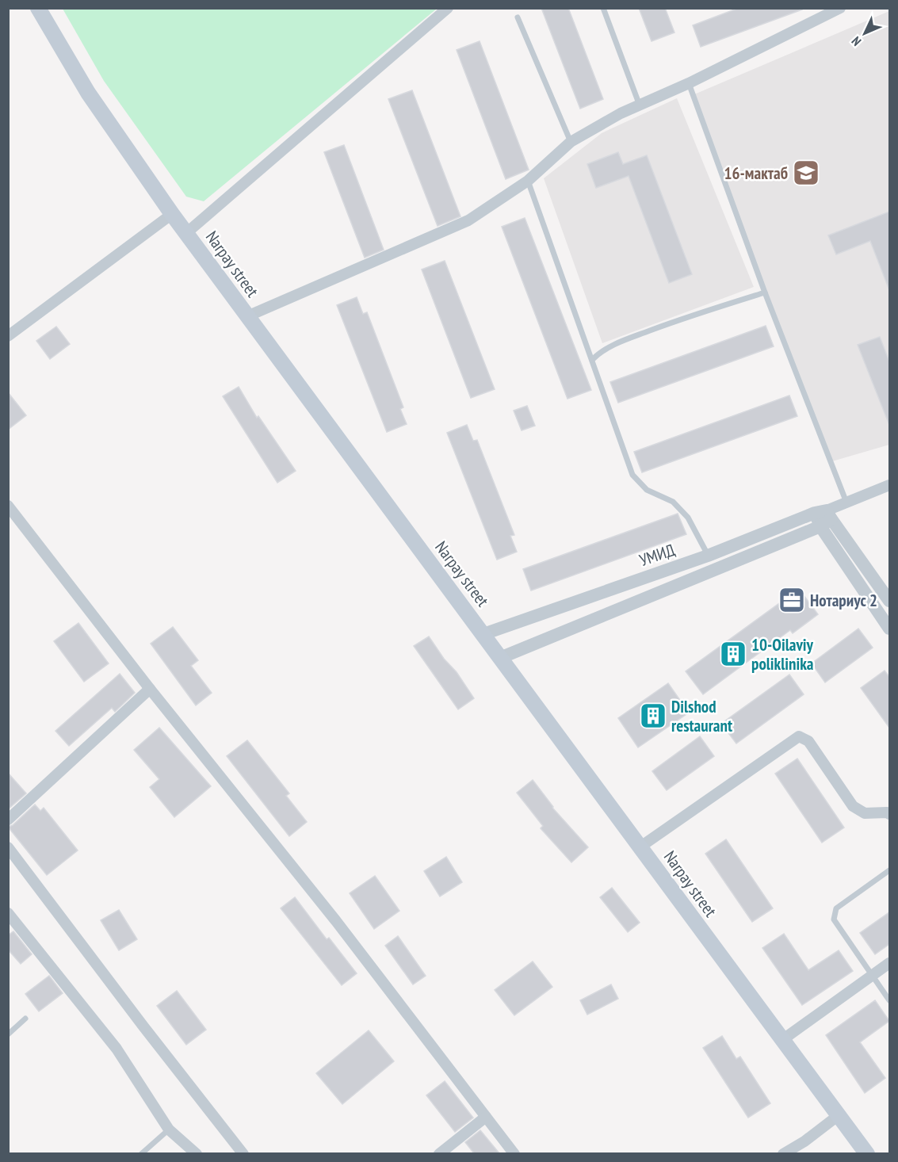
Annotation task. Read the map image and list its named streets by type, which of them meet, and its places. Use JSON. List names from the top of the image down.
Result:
{
  "streets": {
    "main road": ["Narpay street"],
    "street": ["УМИД"]
  },
  "crossings": [
    ["Narpay street", "УМИД"]
  ],
  "places": {
    "school or university": ["16-мактаб"],
    "office": ["Нотариус 2"],
    "building": ["10-Oilaviy poliklinika", "Dilshod restaurant"]
  },
  "north": "bottom left"
}
